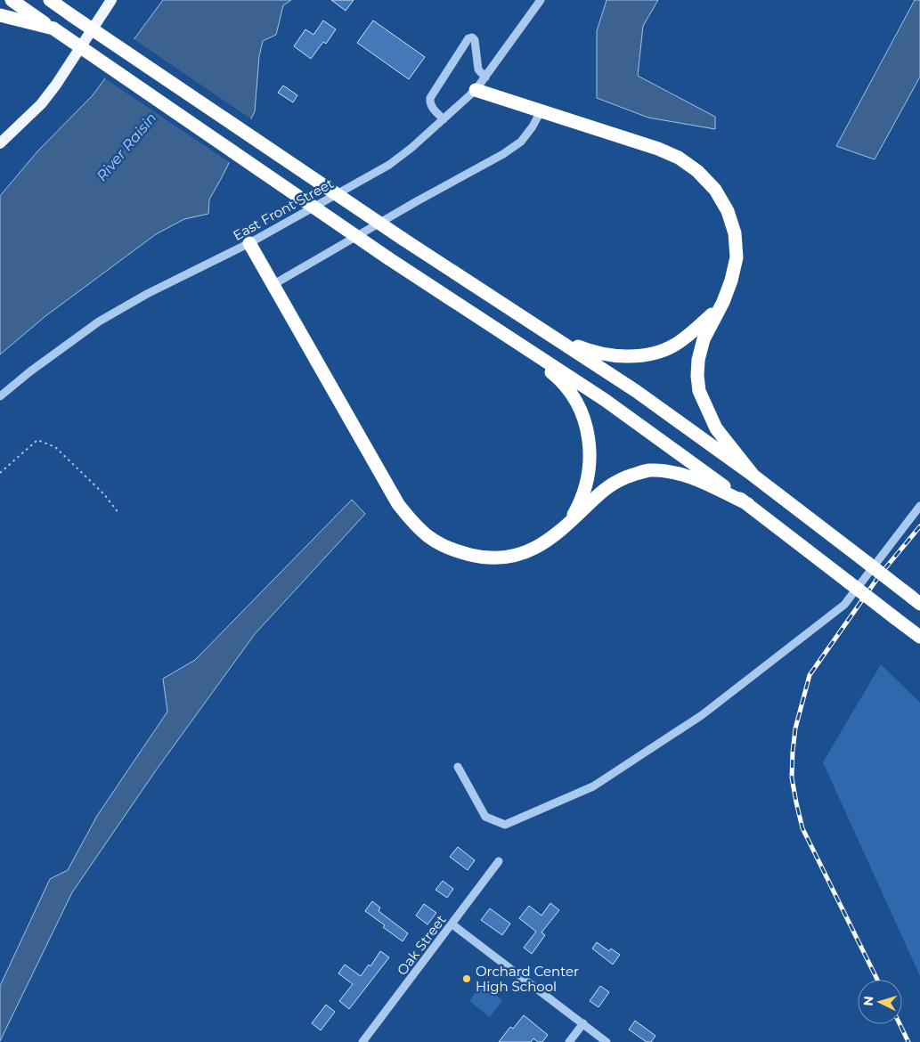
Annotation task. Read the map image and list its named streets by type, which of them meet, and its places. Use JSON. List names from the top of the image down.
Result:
{
  "streets": {
    "street": ["East Front Street", "Oak Street"]
  },
  "water": ["River Raisin"],
  "places": ["Orchard Center High School"],
  "north": "left"
}
